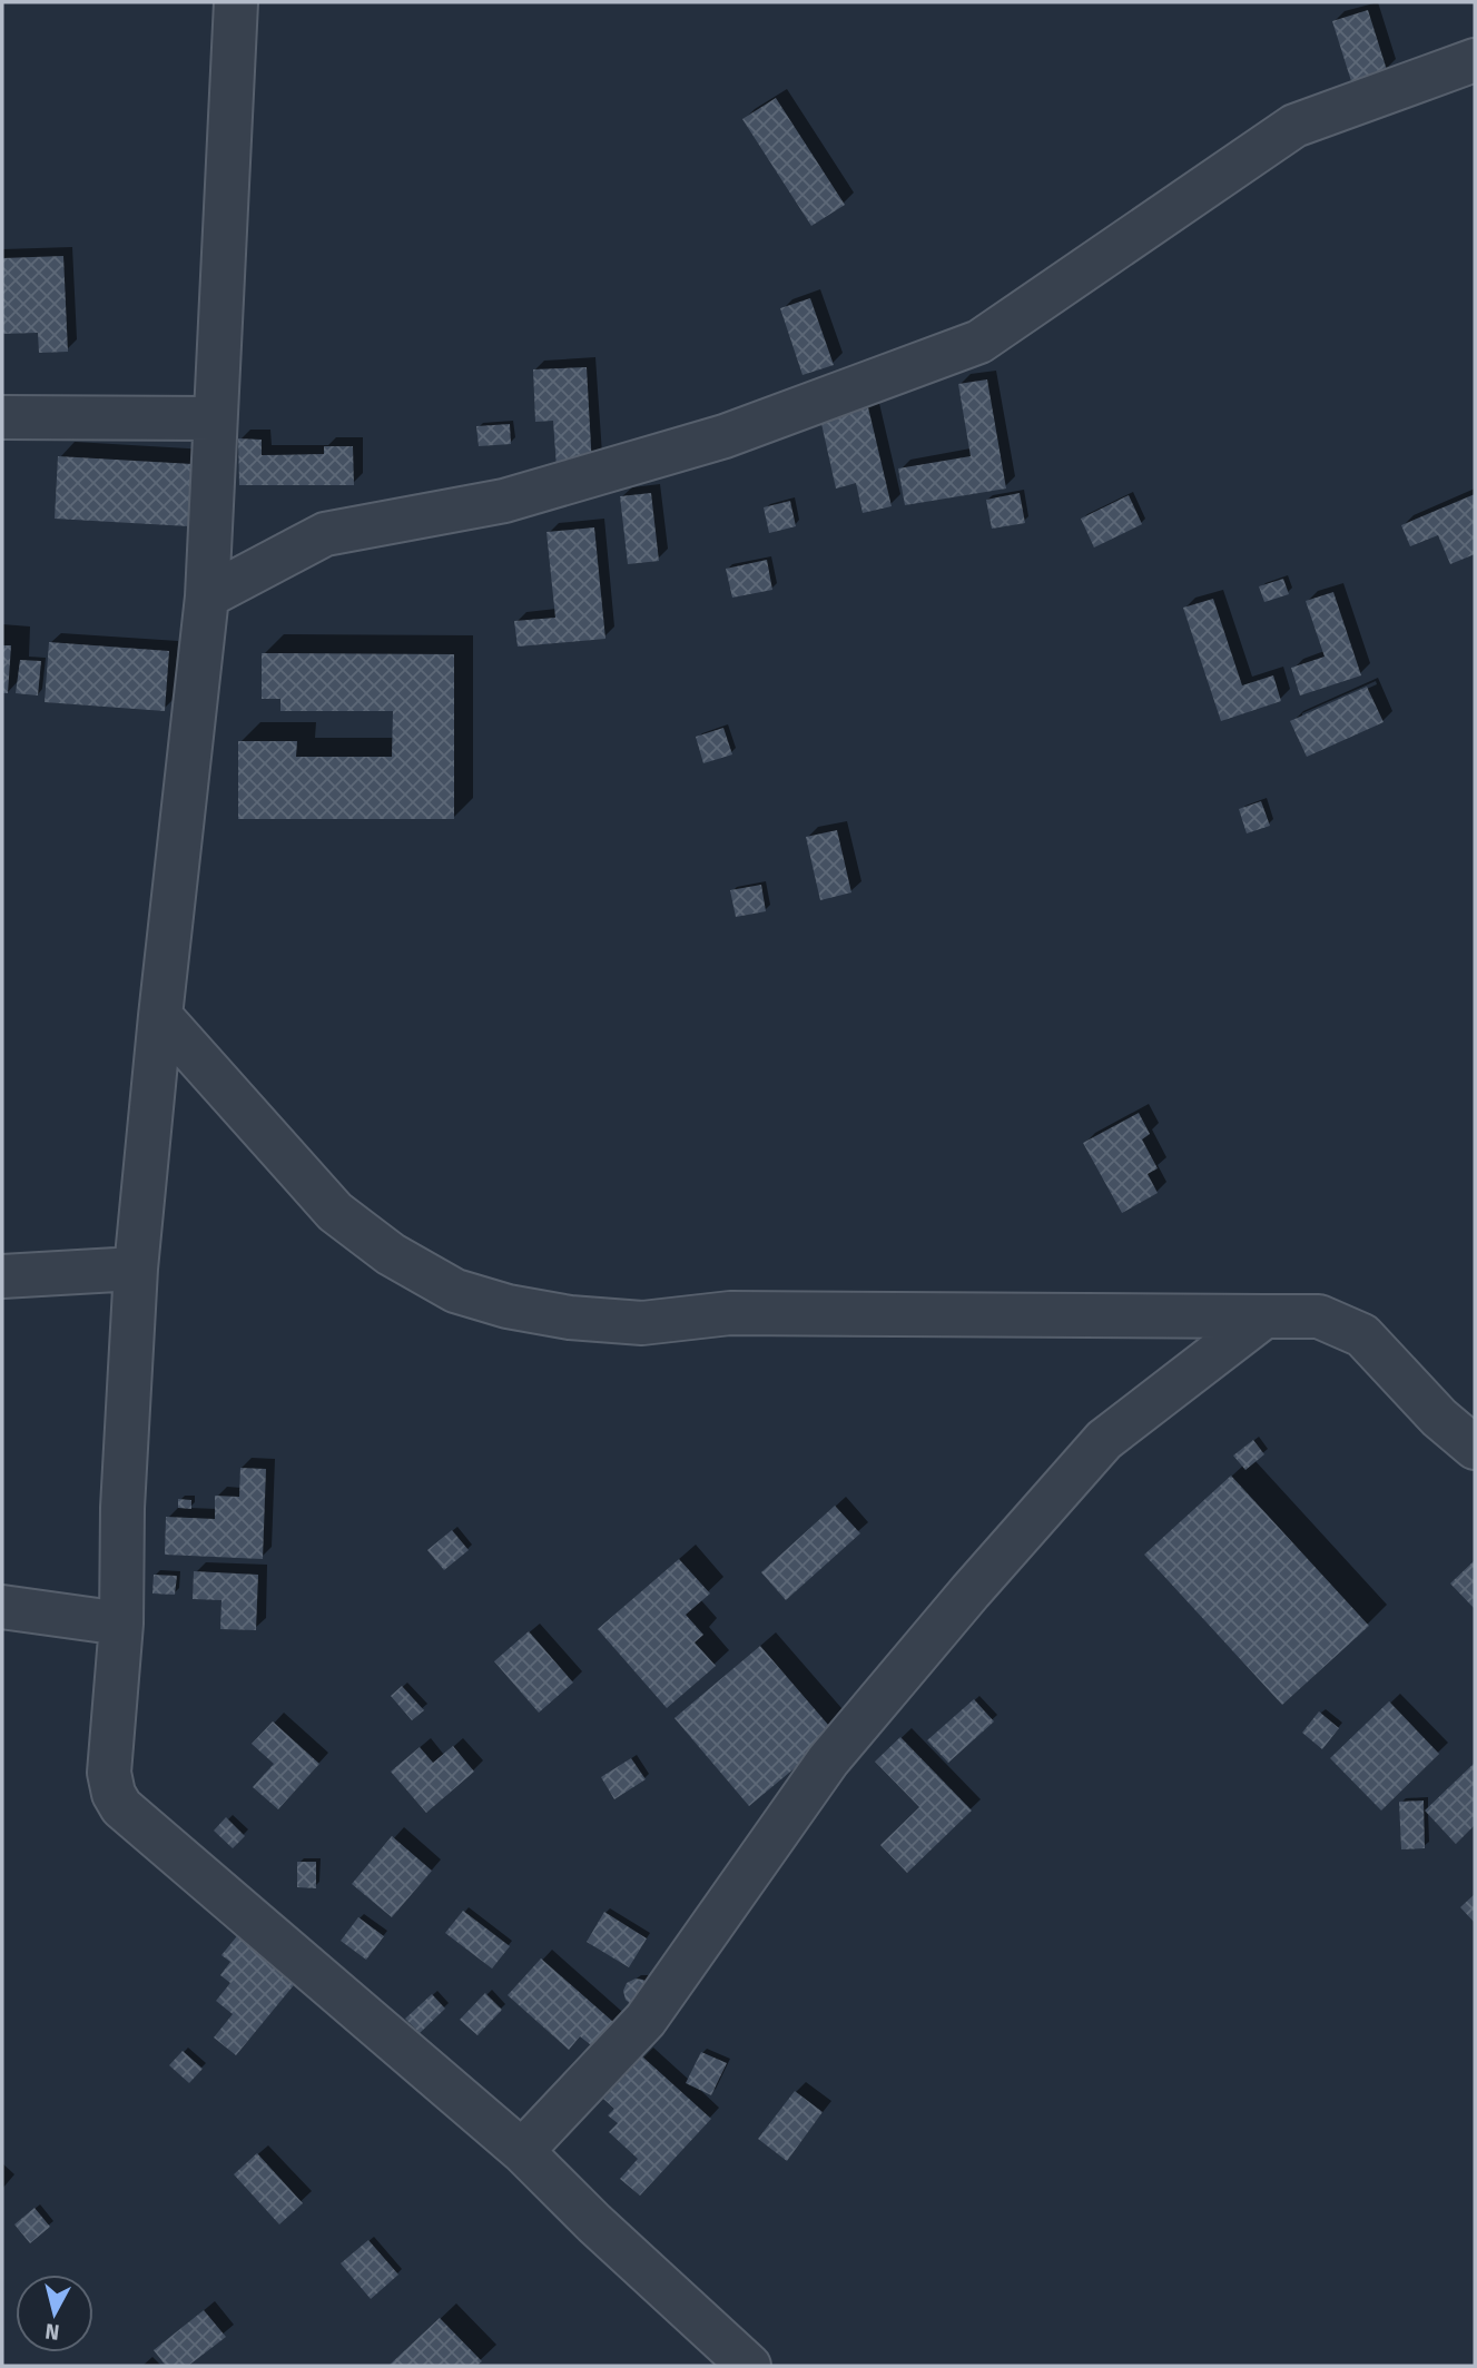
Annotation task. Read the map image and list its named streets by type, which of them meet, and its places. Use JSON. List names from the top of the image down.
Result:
{
  "north": "bottom"
}
